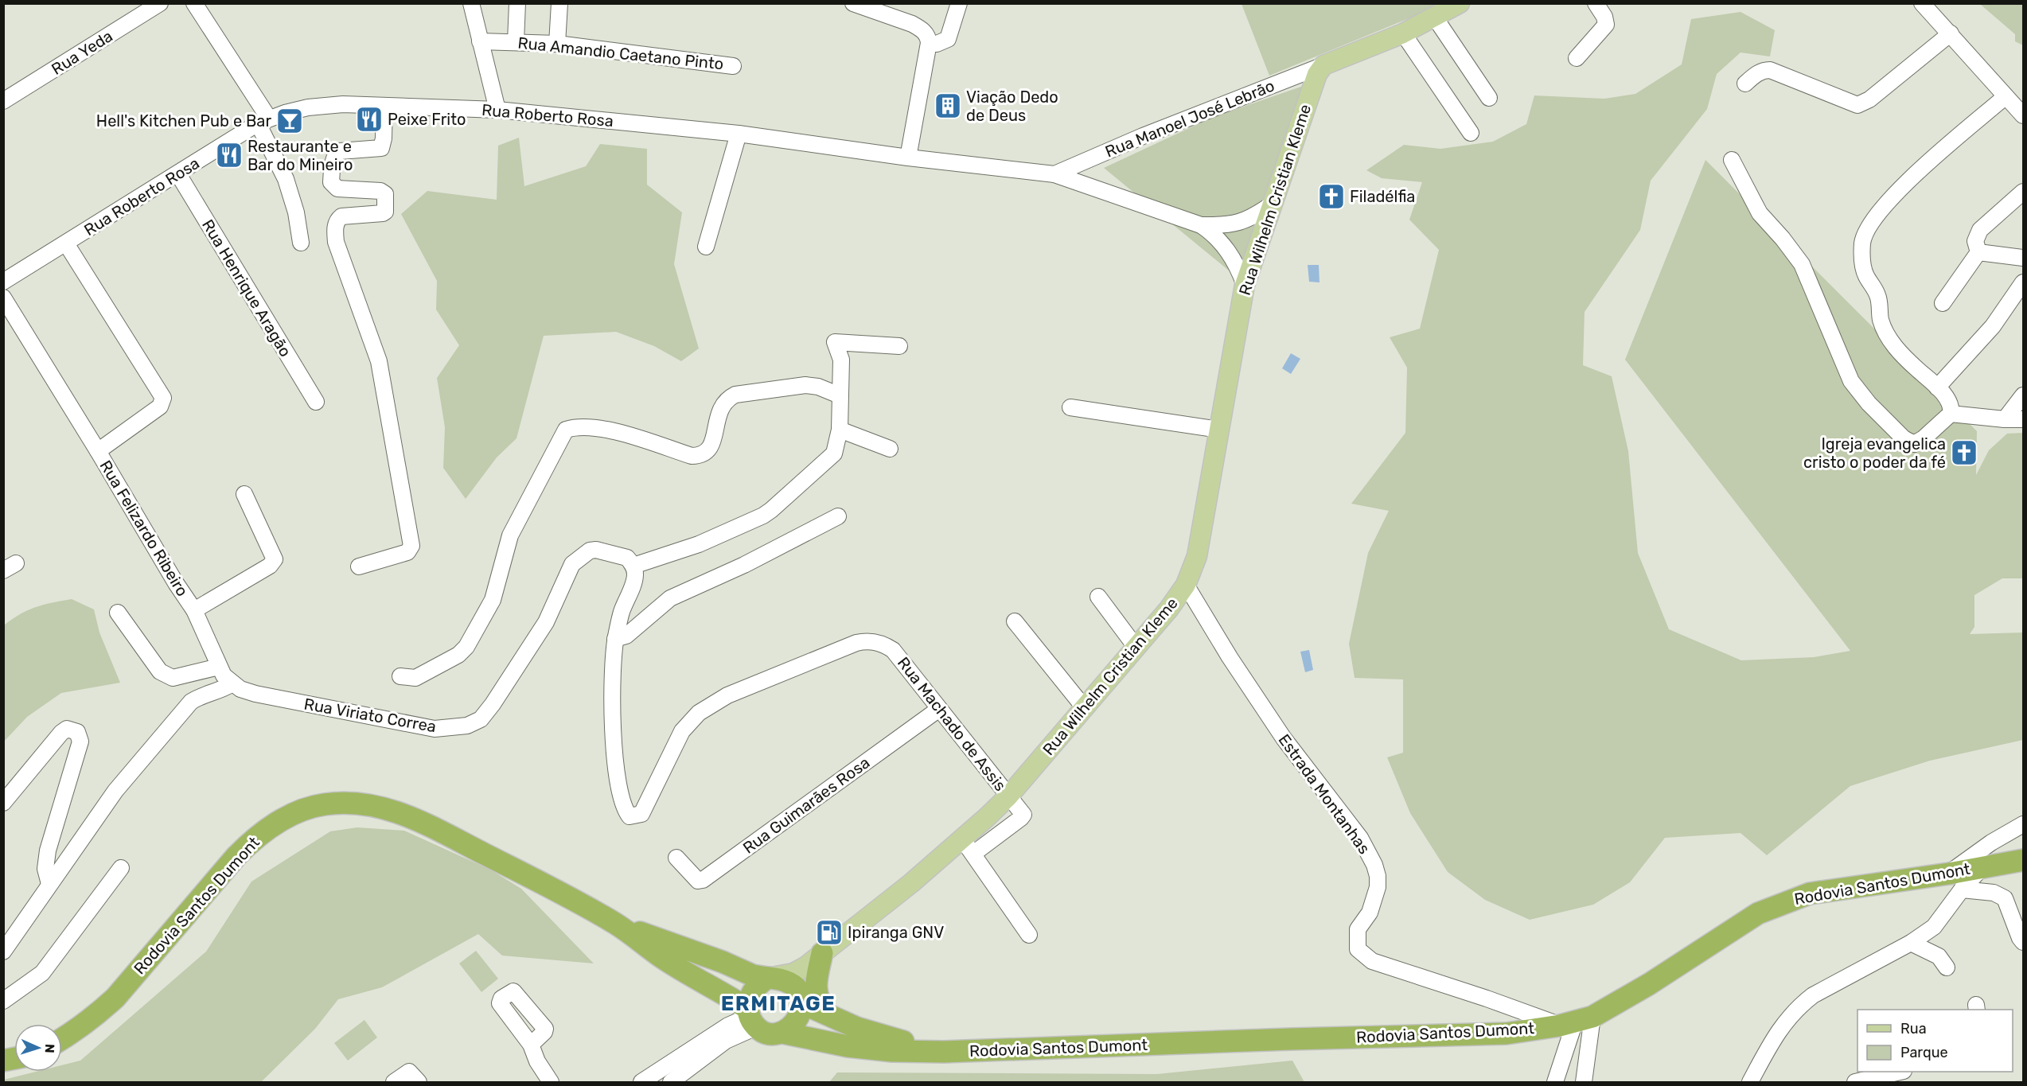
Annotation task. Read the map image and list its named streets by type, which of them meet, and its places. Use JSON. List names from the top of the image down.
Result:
{
  "streets": {
    "highway": ["Rodovia Santos Dumont"],
    "main road": ["Rua Manoel José Lebrão", "Rua Wilhelm Cristian Kleme"],
    "street": [
      "Rua Yeda",
      "Rua Amandio Caetano Pinto",
      "Rua Roberto Rosa",
      "Rua Henrique Aragão",
      "Rua Felizardo Ribeiro",
      "Rua Viriato Correa",
      "Rua Machado de Assis",
      "Estrada Montanhas",
      "Rua Guimarães Rosa"
    ]
  },
  "crossings": [
    ["Rua Roberto Rosa", "Rua Manoel José Lebrão"],
    ["Rua Roberto Rosa", "Rua Henrique Aragão"],
    ["Rua Roberto Rosa", "Rua Felizardo Ribeiro"],
    ["Rua Manoel José Lebrão", "Rua Wilhelm Cristian Kleme"],
    ["Rua Wilhelm Cristian Kleme", "Rua Machado de Assis"],
    ["Rua Wilhelm Cristian Kleme", "Estrada Montanhas"],
    ["Rua Felizardo Ribeiro", "Rua Viriato Correa"],
    ["Rua Machado de Assis", "Rua Guimarães Rosa"],
    ["Estrada Montanhas", "Rodovia Santos Dumont"]
  ],
  "districts": ["ERMITAGE"],
  "places": {
    "building": ["Viação Dedo de Deus"],
    "restaurant": ["Peixe Frito", "Restaurante e Bar do Mineiro"],
    "bar": ["Hell's Kitchen Pub e Bar"],
    "church": ["Filadélfia", "Igreja evangelica cristo o poder da fé"],
    "fuel station": ["Ipiranga GNV"]
  },
  "legend": ["Rua", "Parque"],
  "north": "right"
}
